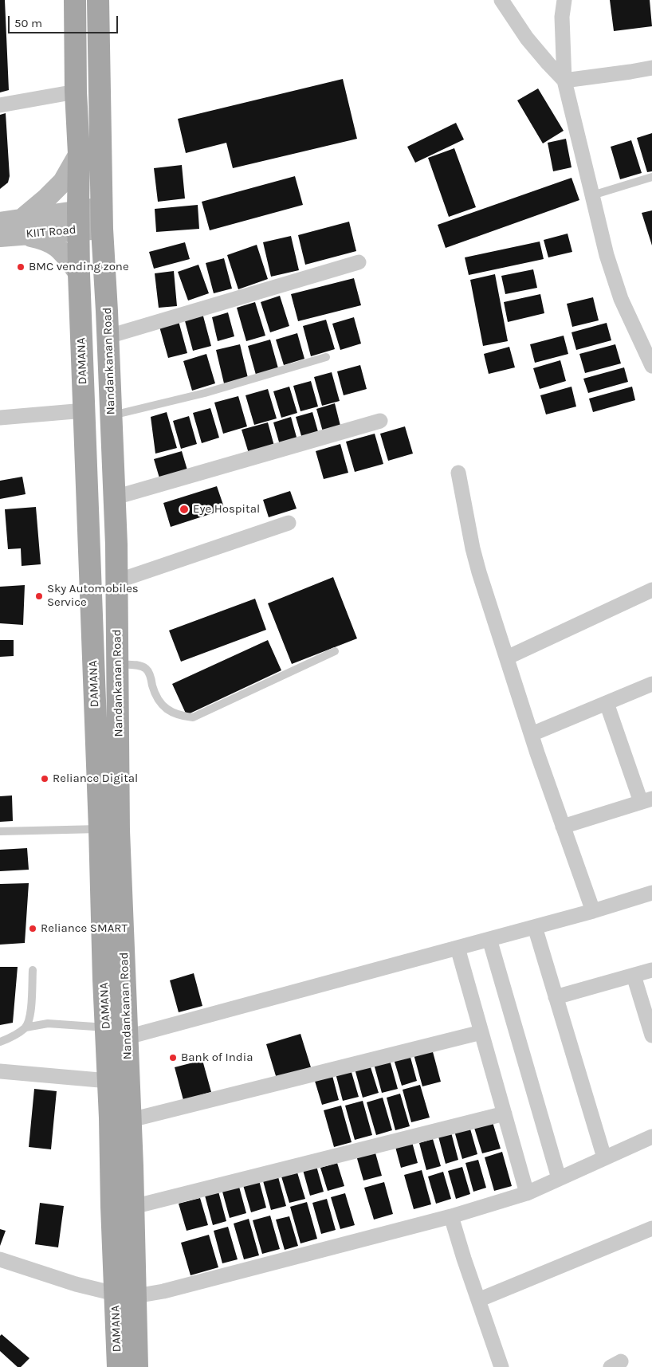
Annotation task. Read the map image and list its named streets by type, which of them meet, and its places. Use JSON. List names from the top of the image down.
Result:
{
  "streets": {
    "main road": ["KIIT Road", "DAMANA", "Nandankanan Road"]
  },
  "crossings": [
    ["KIIT Road", "DAMANA"],
    ["KIIT Road", "Nandankanan Road"],
    ["DAMANA", "Nandankanan Road"]
  ],
  "places": [
    "BMC vending zone",
    "Eye Hospital",
    "Sky Automobiles Service",
    "Reliance Digital",
    "Reliance SMART",
    "Bank of India"
  ],
  "scale_bar": "50 m"
}
